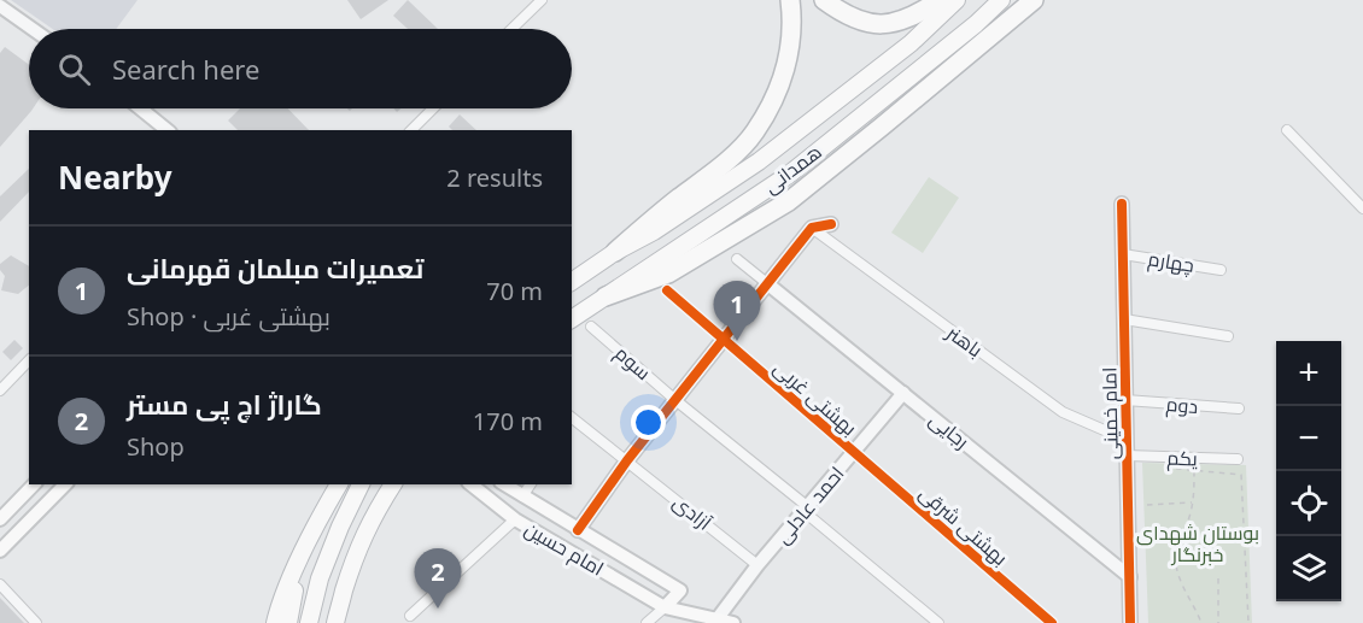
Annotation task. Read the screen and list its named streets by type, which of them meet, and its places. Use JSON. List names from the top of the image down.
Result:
{
  "streets": {
    "highway": ["همدانی"],
    "main road": ["امام حسین"],
    "street": [
      "چهارم",
      "باهنر",
      "سوم",
      "بهشتی غربی",
      "دوم",
      "امام خمینی",
      "رجایی",
      "یکم",
      "احمد عادلی",
      "آزادی",
      "بهشتی شرقی"
    ]
  },
  "crossings": [
    ["چهارم", "امام خمینی"],
    ["باهنر", "امام خمینی"],
    ["سوم", "احمد عادلی"],
    ["بهشتی غربی", "احمد عادلی"],
    ["بهشتی غربی", "بهشتی شرقی"],
    ["دوم", "امام خمینی"],
    ["امام خمینی", "رجایی"],
    ["امام خمینی", "یکم"],
    ["رجایی", "احمد عادلی"],
    ["احمد عادلی", "آزادی"],
    ["احمد عادلی", "بهشتی شرقی"],
    ["احمد عادلی", "امام حسین"]
  ],
  "parks": ["بوستان شهدای خبرنگار"],
  "page": {
    "search": "Search here",
    "heading": ["Nearby", "2 results"],
    "list": [
      {
        "mark": "1",
        "name": "تعمیرات مبلمان قهرمانی",
        "note": "Shop · بهشتی غربی",
        "value": "70 m"
      },
      {
        "mark": "2",
        "name": "گاراژ اچ پی مستر",
        "note": "Shop",
        "value": "170 m"
      }
    ],
    "pins": ["1", "2"],
    "map_buttons": ["+", "−"]
  }
}
